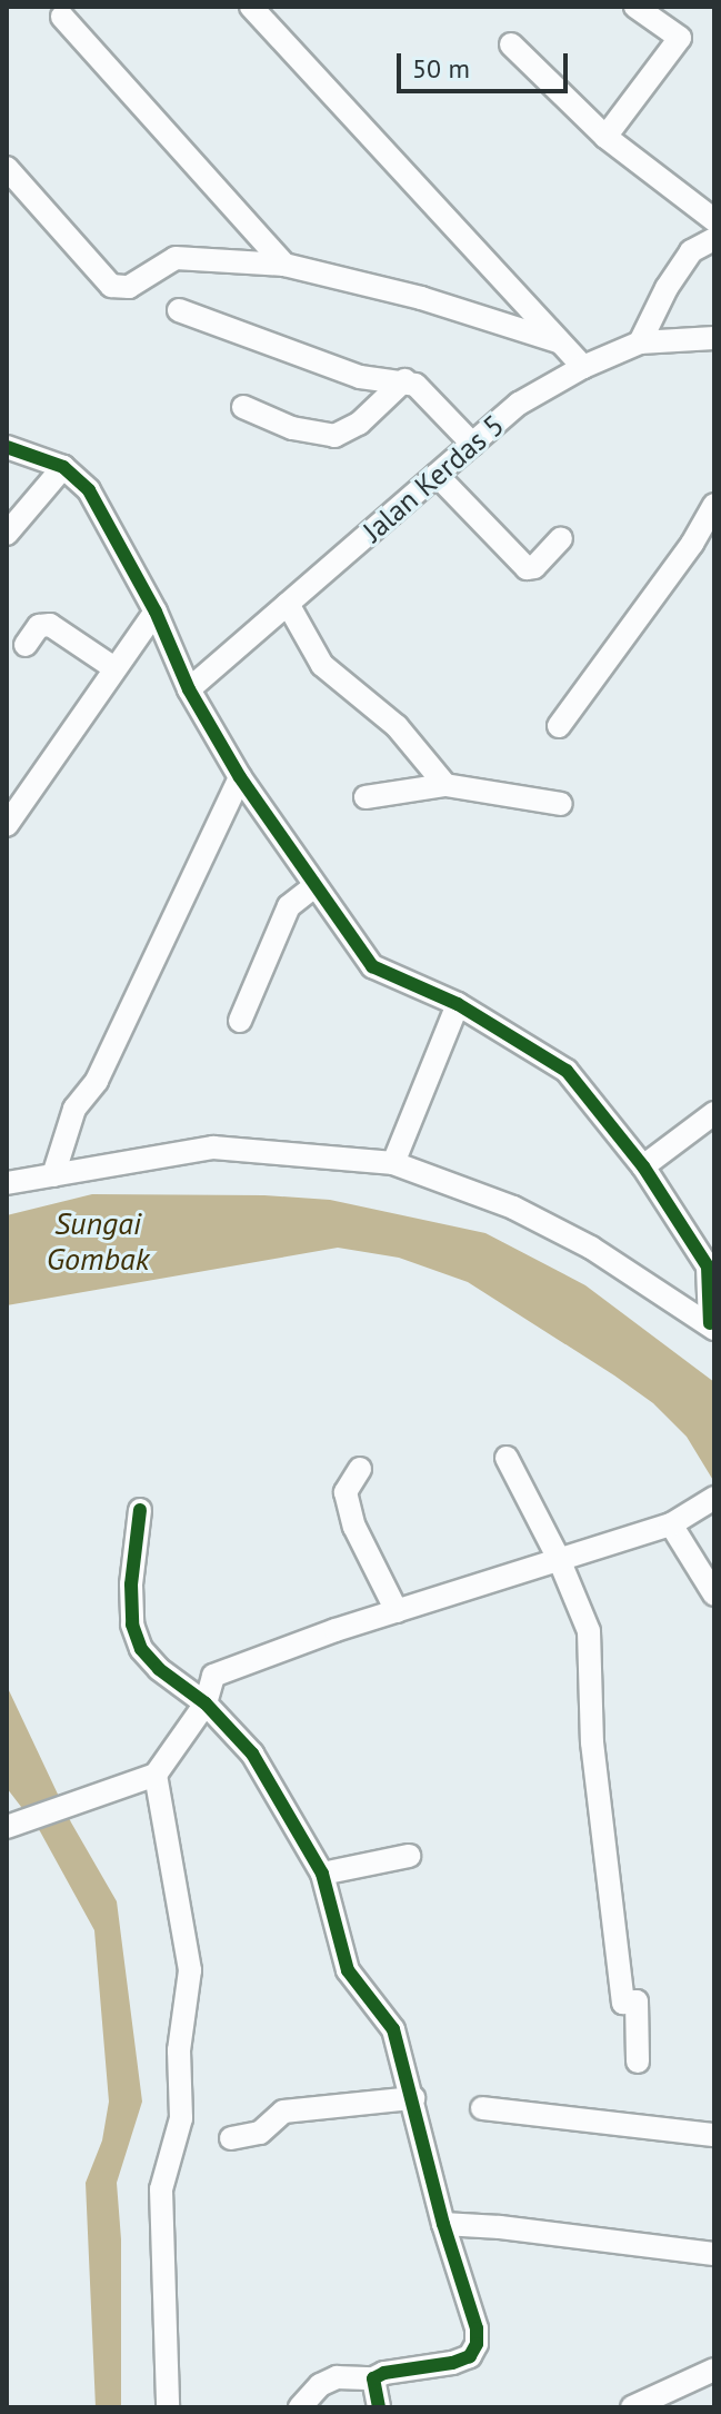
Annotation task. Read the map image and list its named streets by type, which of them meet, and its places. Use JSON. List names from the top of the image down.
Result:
{
  "streets": {
    "street": ["Jalan Kerdas 5"]
  },
  "water": ["Sungai Gombak"],
  "scale_bar": "50 m"
}
